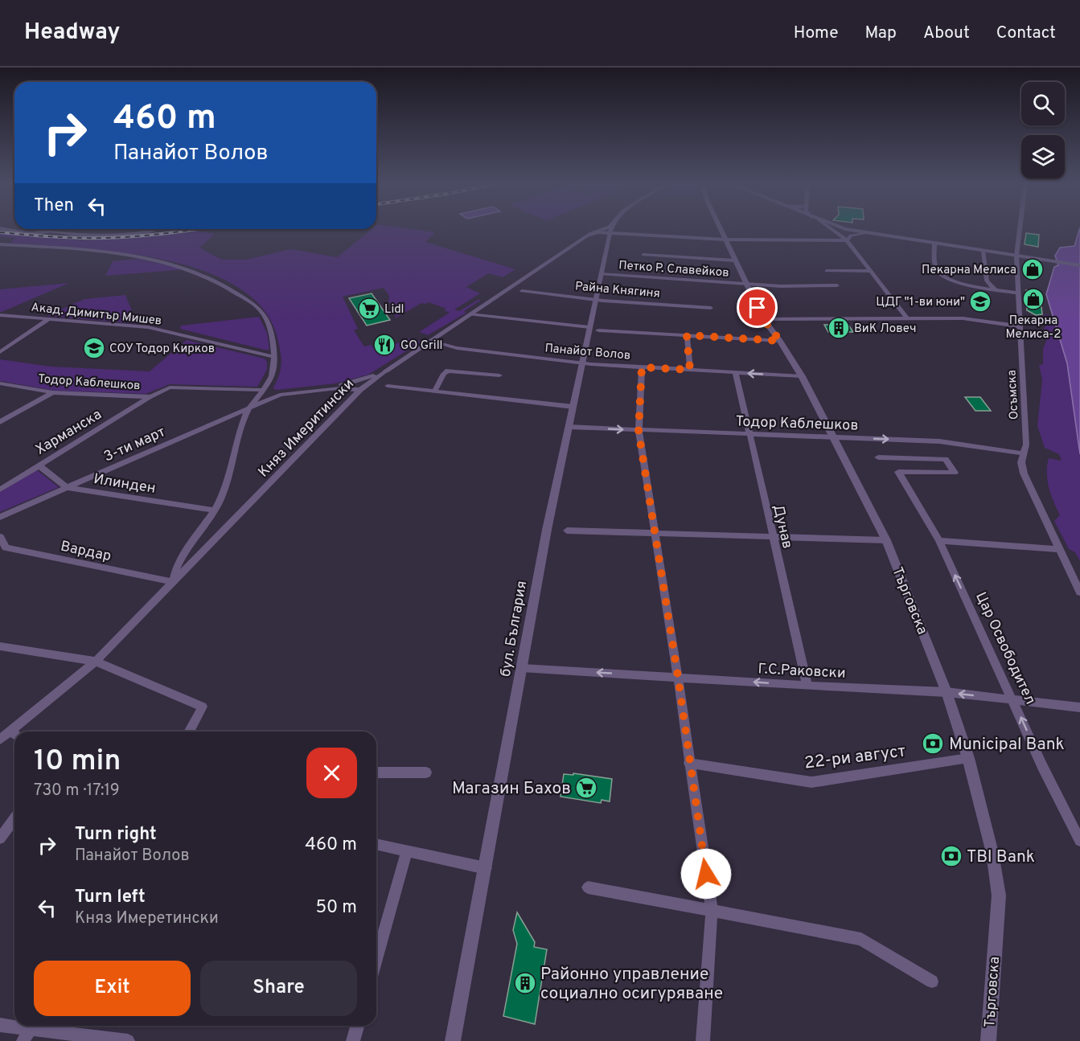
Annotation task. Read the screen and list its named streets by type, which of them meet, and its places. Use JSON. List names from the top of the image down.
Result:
{
  "streets": {
    "street": [
      "Петко Р. Славейков",
      "Райна Княгиня",
      "Акад. Димитър Мишев",
      "Панайот Волов",
      "Тодор Каблешков",
      "Осъмска",
      "Княз Имеритински",
      "Харманска",
      "3-ти март",
      "Илинден",
      "Дунав",
      "Вардар",
      "Търговска",
      "бул. България",
      "Цар Освободител",
      "Г.С.Раковски",
      "22-ри август"
    ]
  },
  "crossings": [
    ["Петко Р. Славейков", "Търговска"],
    ["Петко Р. Славейков", "бул. България"],
    ["Райна Княгиня", "бул. България"],
    ["Панайот Волов", "Княз Имеритински"],
    ["Панайот Волов", "Дунав"],
    ["Панайот Волов", "Търговска"],
    ["Панайот Волов", "бул. България"],
    ["Тодор Каблешков", "Осъмска"],
    ["Тодор Каблешков", "Харманска"],
    ["Тодор Каблешков", "Дунав"],
    ["Тодор Каблешков", "Търговска"],
    ["Тодор Каблешков", "бул. България"],
    ["Княз Имеритински", "Вардар"],
    ["Харманска", "Илинден"],
    ["3-ти март", "Илинден"],
    ["Дунав", "Г.С.Раковски"],
    ["Търговска", "Г.С.Раковски"],
    ["Търговска", "22-ри август"],
    ["бул. България", "Г.С.Раковски"],
    ["Цар Освободител", "Г.С.Раковски"]
  ],
  "one_way": ["Тодор Каблешков", "Цар Освободител", "Г.С.Раковски"],
  "places": {
    "shop": ["Пекарна Мелиса", "Пекарна Мелиса-2"],
    "school or university": ["ЦДГ \"1-ви юни\"", "СОУ Тодор Кирков"],
    "supermarket": ["Lidl", "Магазин Бахов"],
    "building": ["ВиК Ловеч", "Районно управление социално осигуряване"],
    "restaurant": ["GO Grill"],
    "bank": ["Municipal Bank", "TBI Bank"]
  },
  "page": {
    "header": "Headway",
    "nav": [
      "Home",
      "Map",
      "About",
      "Contact"
    ],
    "turn": ["460 m", "Панайот Волов"],
    "then": "Then",
    "heading": ["10 min", "730 m · 17:19"],
    "list": [
      {
        "name": "Turn right",
        "note": "Панайот Волов",
        "value": "460 m"
      },
      {
        "name": "Turn left",
        "note": "Княз Имеретински",
        "value": "50 m"
      }
    ],
    "buttons": ["Exit", "Share"]
  }
}
